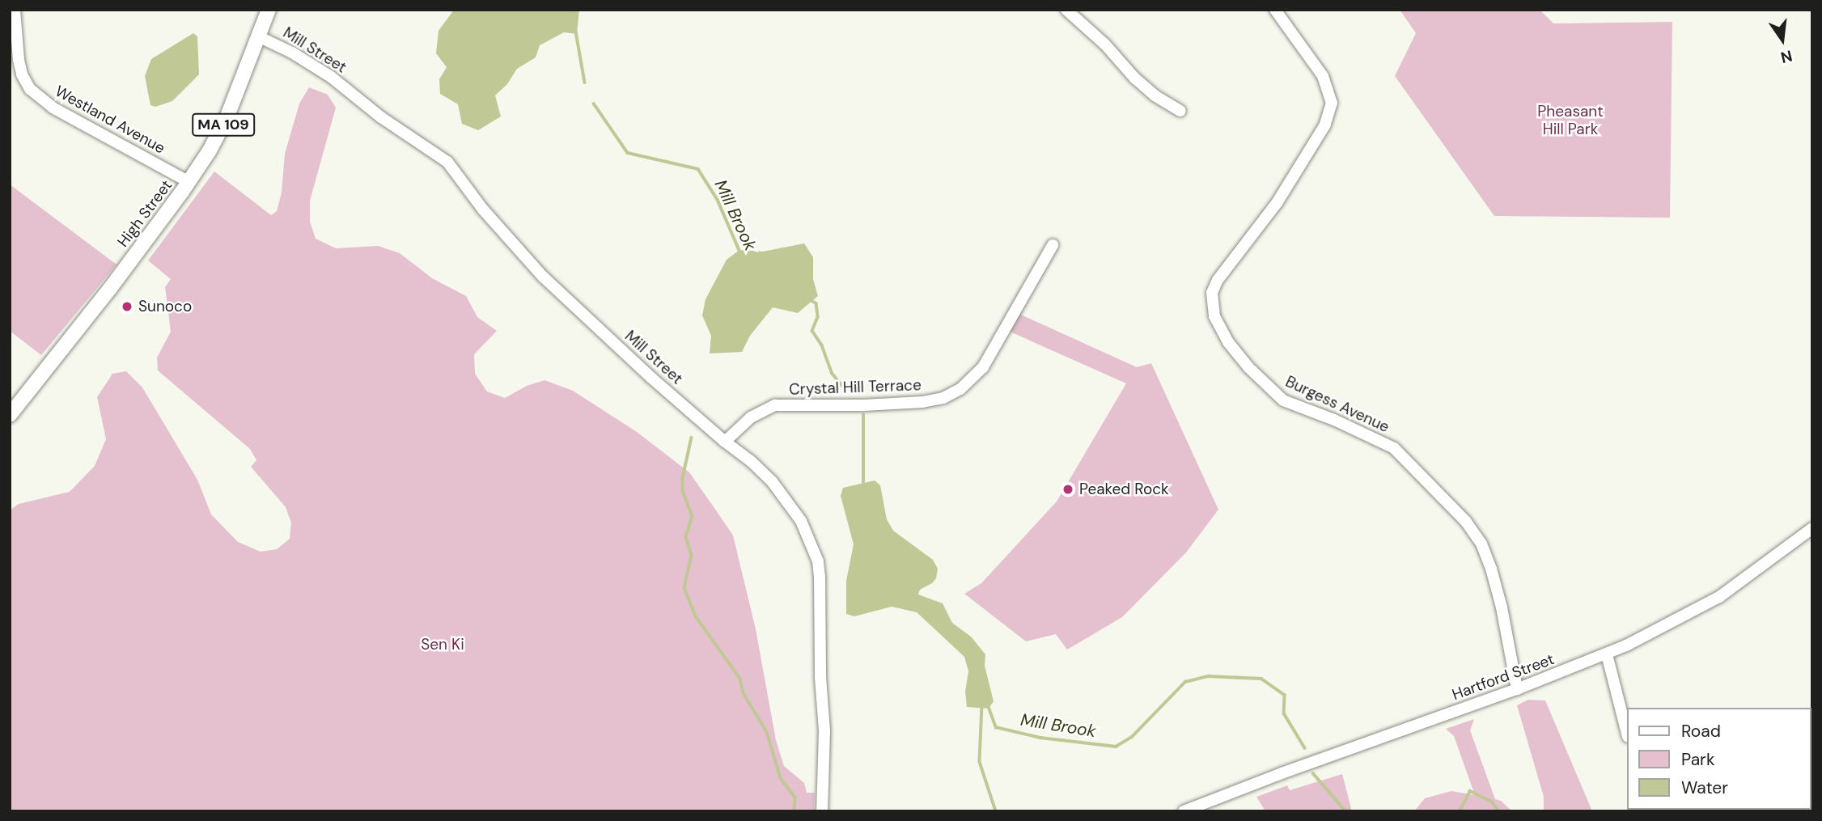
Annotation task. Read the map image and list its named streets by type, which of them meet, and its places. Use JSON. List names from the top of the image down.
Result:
{
  "streets": {
    "main road": ["MA 109", "High Street"],
    "street": [
      "Mill Street",
      "Westland Avenue",
      "Crystal Hill Terrace",
      "Burgess Avenue",
      "Hartford Street"
    ]
  },
  "crossings": [
    ["Mill Street", "High Street"],
    ["Mill Street", "Crystal Hill Terrace"],
    ["Westland Avenue", "High Street"],
    ["Burgess Avenue", "Hartford Street"]
  ],
  "water": ["Mill Brook"],
  "parks": ["Pheasant Hill Park", "Sen Ki"],
  "places": ["Sunoco", "Peaked Rock"],
  "legend": ["Road", "Park", "Water"],
  "north": "bottom"
}
